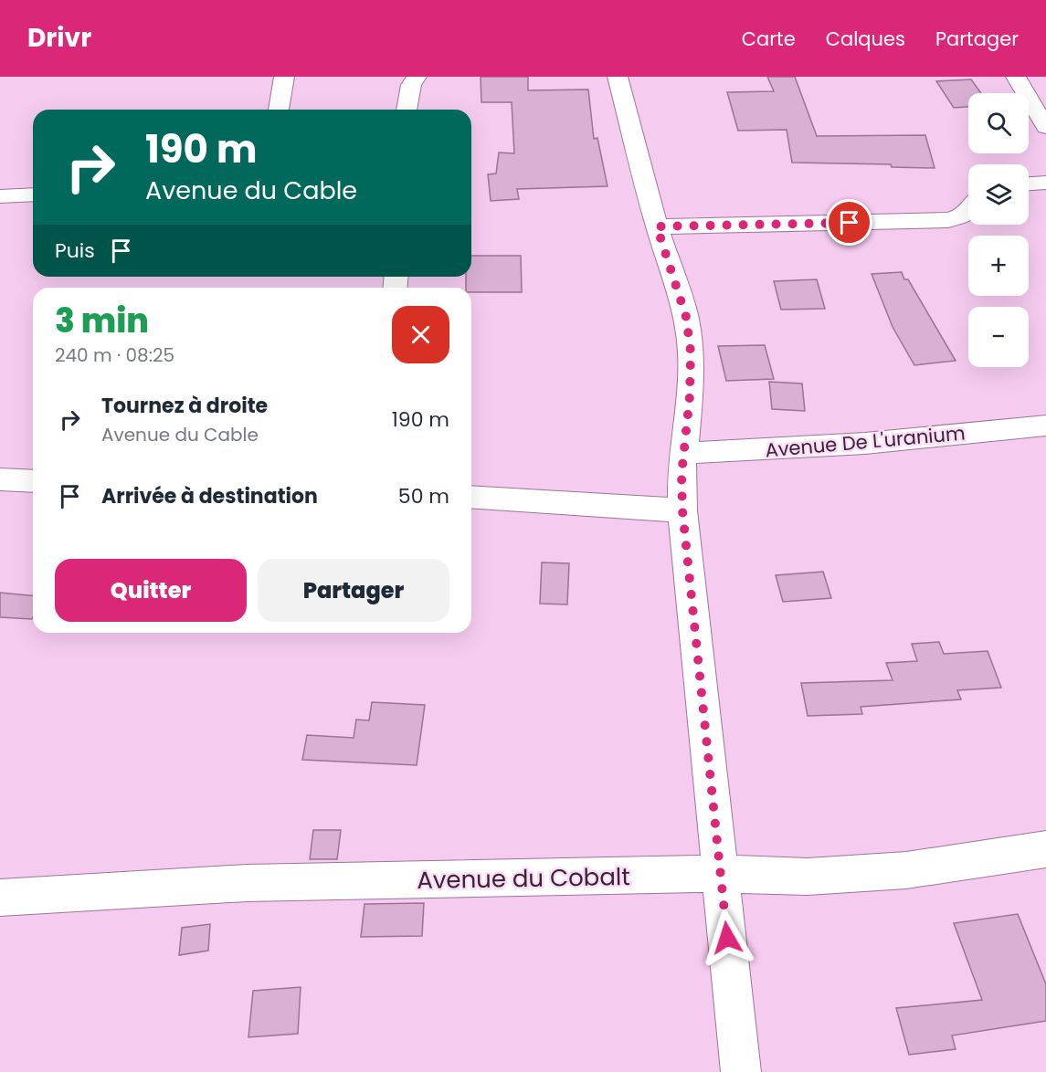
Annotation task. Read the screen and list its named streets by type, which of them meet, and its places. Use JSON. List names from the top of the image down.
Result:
{
  "streets": {
    "street": ["Avenue De L'uranium", "Avenue du Cobalt"]
  },
  "page": {
    "header": "Drivr",
    "nav": ["Carte", "Calques", "Partager"],
    "map_buttons": ["+", "−"],
    "turn": ["190 m", "Avenue du Cable"],
    "then": "Puis",
    "heading": ["3 min", "240 m · 08:25"],
    "list": [
      {
        "name": "Tournez à droite",
        "note": "Avenue du Cable",
        "value": "190 m"
      },
      {
        "name": "Arrivée à destination",
        "value": "50 m"
      }
    ],
    "buttons": ["Quitter", "Partager"]
  }
}
